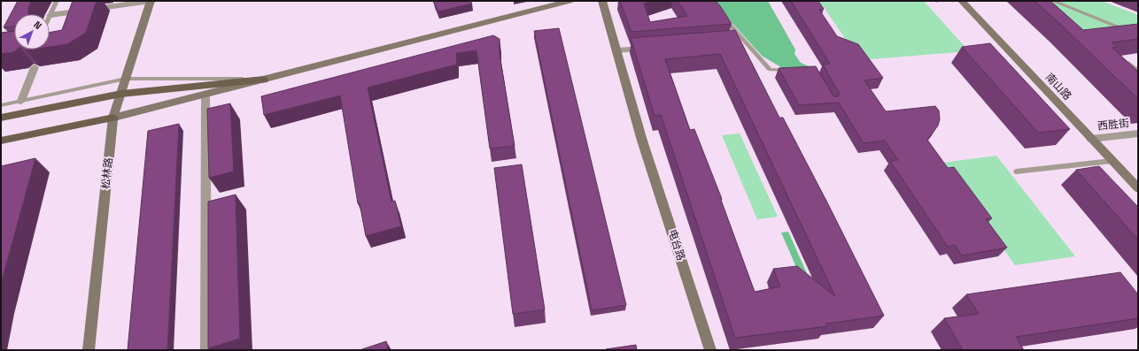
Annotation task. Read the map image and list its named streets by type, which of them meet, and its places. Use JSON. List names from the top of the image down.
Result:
{
  "streets": {
    "street": [
      "南山路",
      "西胜街",
      "松林路",
      "电台路"
    ]
  },
  "crossings": [
    ["南山路", "西胜街"]
  ],
  "north": "top right"
}
